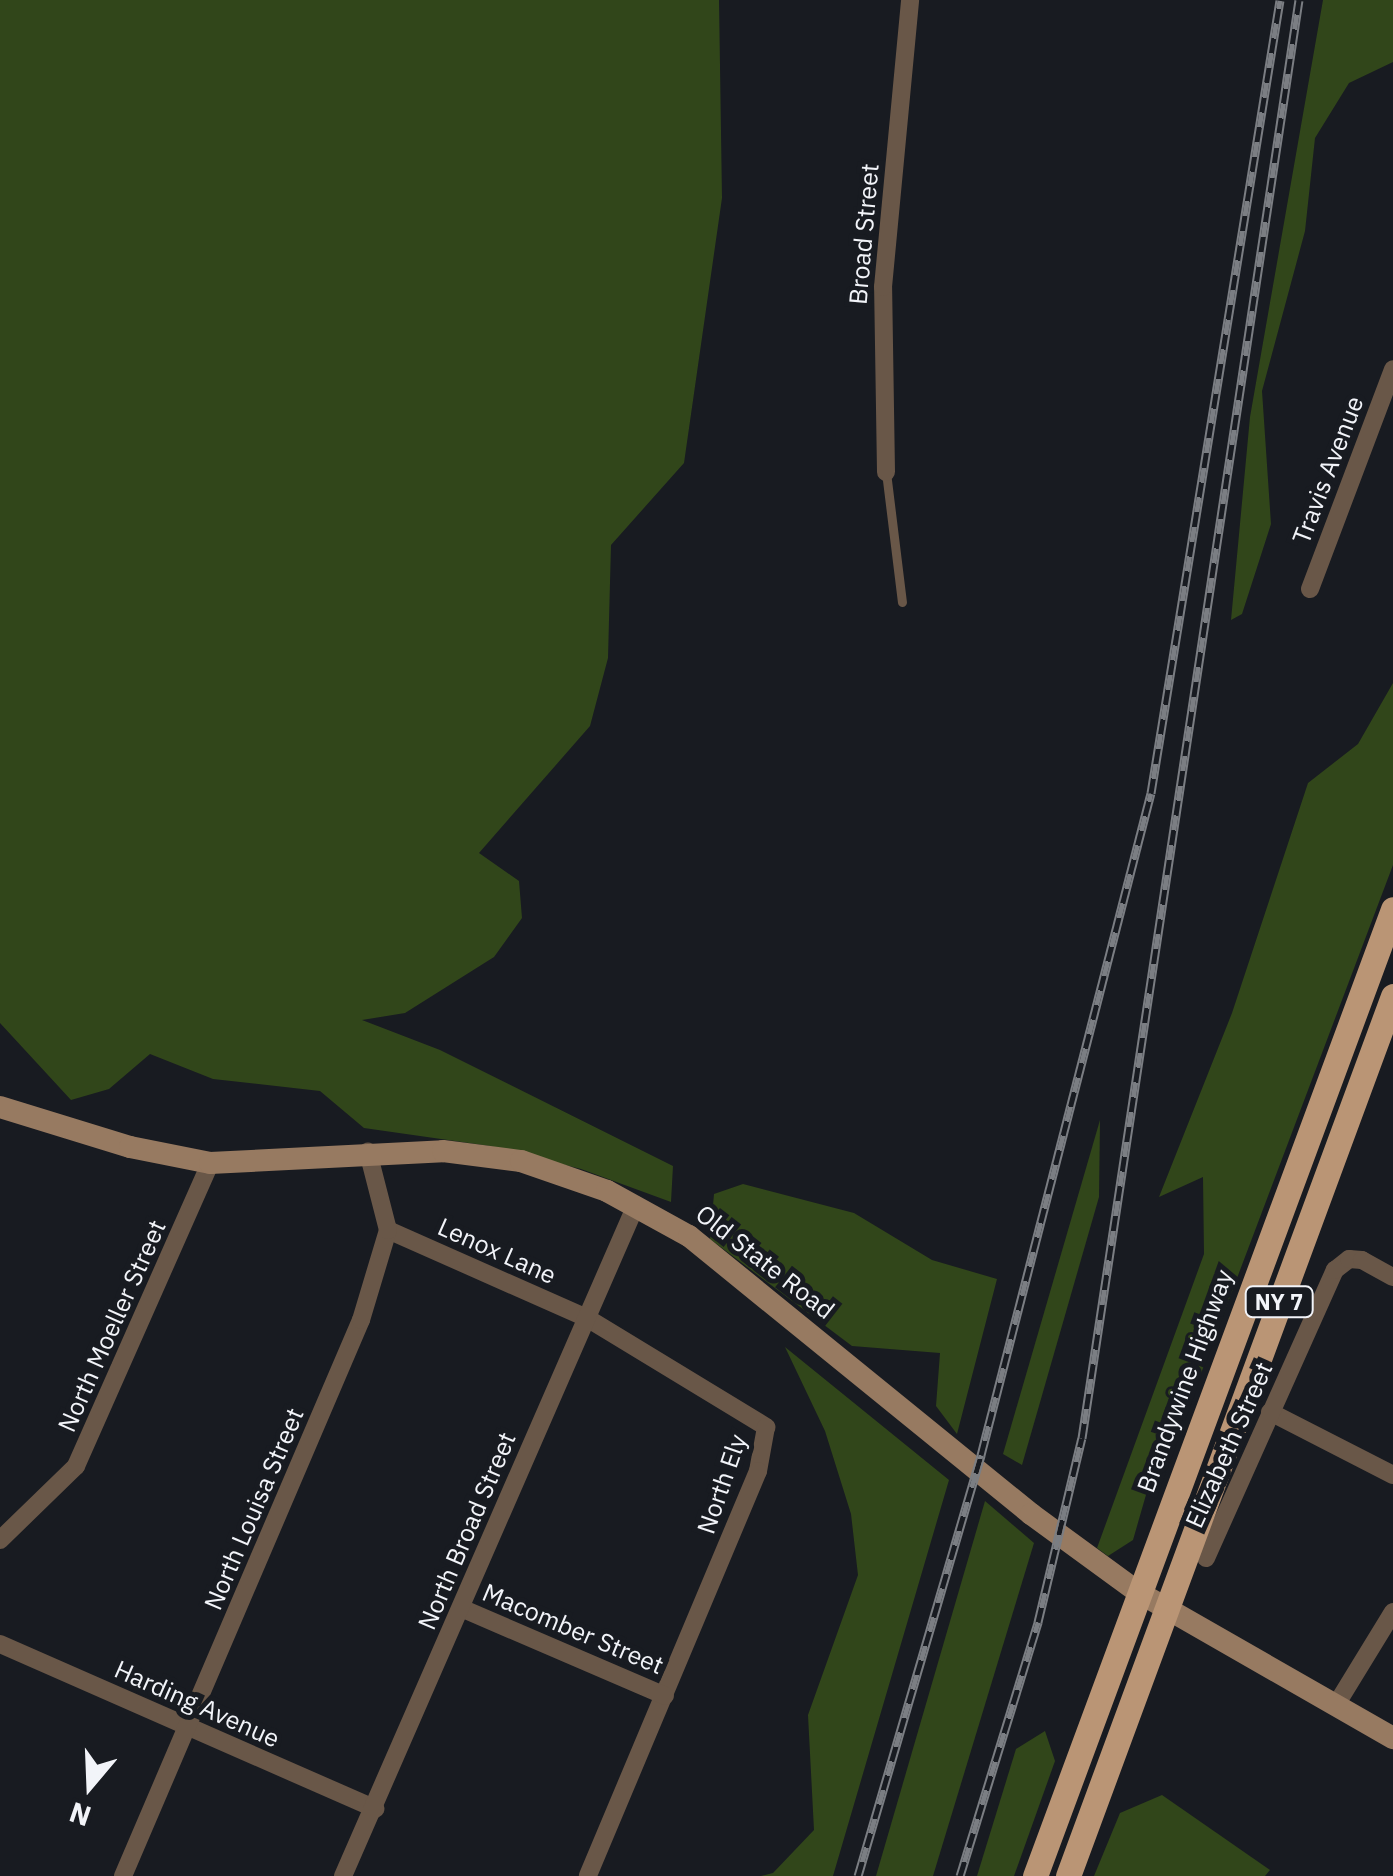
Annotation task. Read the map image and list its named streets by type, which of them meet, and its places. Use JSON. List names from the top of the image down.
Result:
{
  "streets": {
    "main road": ["NY 7", "Brandywine Highway"],
    "street": [
      "Broad Street",
      "Travis Avenue",
      "Lenox Lane",
      "Old State Road",
      "North Moeller Street",
      "Elizabeth Street",
      "North Ely",
      "North Louisa Street",
      "North Broad Street",
      "Macomber Street",
      "Harding Avenue"
    ]
  },
  "crossings": [
    ["Lenox Lane", "North Ely"],
    ["Lenox Lane", "North Louisa Street"],
    ["Lenox Lane", "North Broad Street"],
    ["Old State Road", "NY 7"],
    ["Old State Road", "North Moeller Street"],
    ["Old State Road", "Brandywine Highway"],
    ["Old State Road", "North Broad Street"],
    ["North Ely", "North Broad Street"],
    ["North Ely", "Macomber Street"],
    ["North Louisa Street", "Harding Avenue"],
    ["North Broad Street", "Macomber Street"],
    ["North Broad Street", "Harding Avenue"]
  ],
  "north": "bottom"
}
